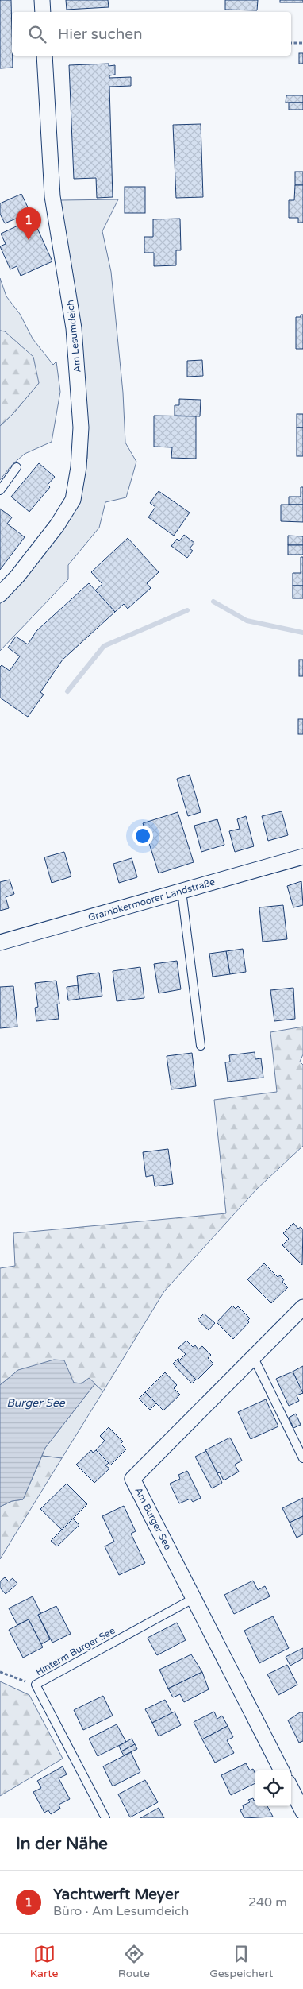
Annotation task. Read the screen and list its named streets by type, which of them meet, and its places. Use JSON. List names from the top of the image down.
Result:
{
  "streets": {
    "street": ["Am Lesumdeich", "Grambkermoorer Landstraße", "Am Burger See"],
    "lane": ["Hinterm Burger See"]
  },
  "crossings": [
    ["Am Burger See", "Hinterm Burger See"]
  ],
  "water": ["Burger See"],
  "page": {
    "search": "Hier suchen",
    "pins": "1",
    "heading": "In der Nähe",
    "list": [
      {
        "mark": "1",
        "name": "Yachtwerft Meyer",
        "note": "Büro · Am Lesumdeich",
        "value": "240 m"
      }
    ],
    "nav": ["Karte", "Route", "Gespeichert"]
  }
}
